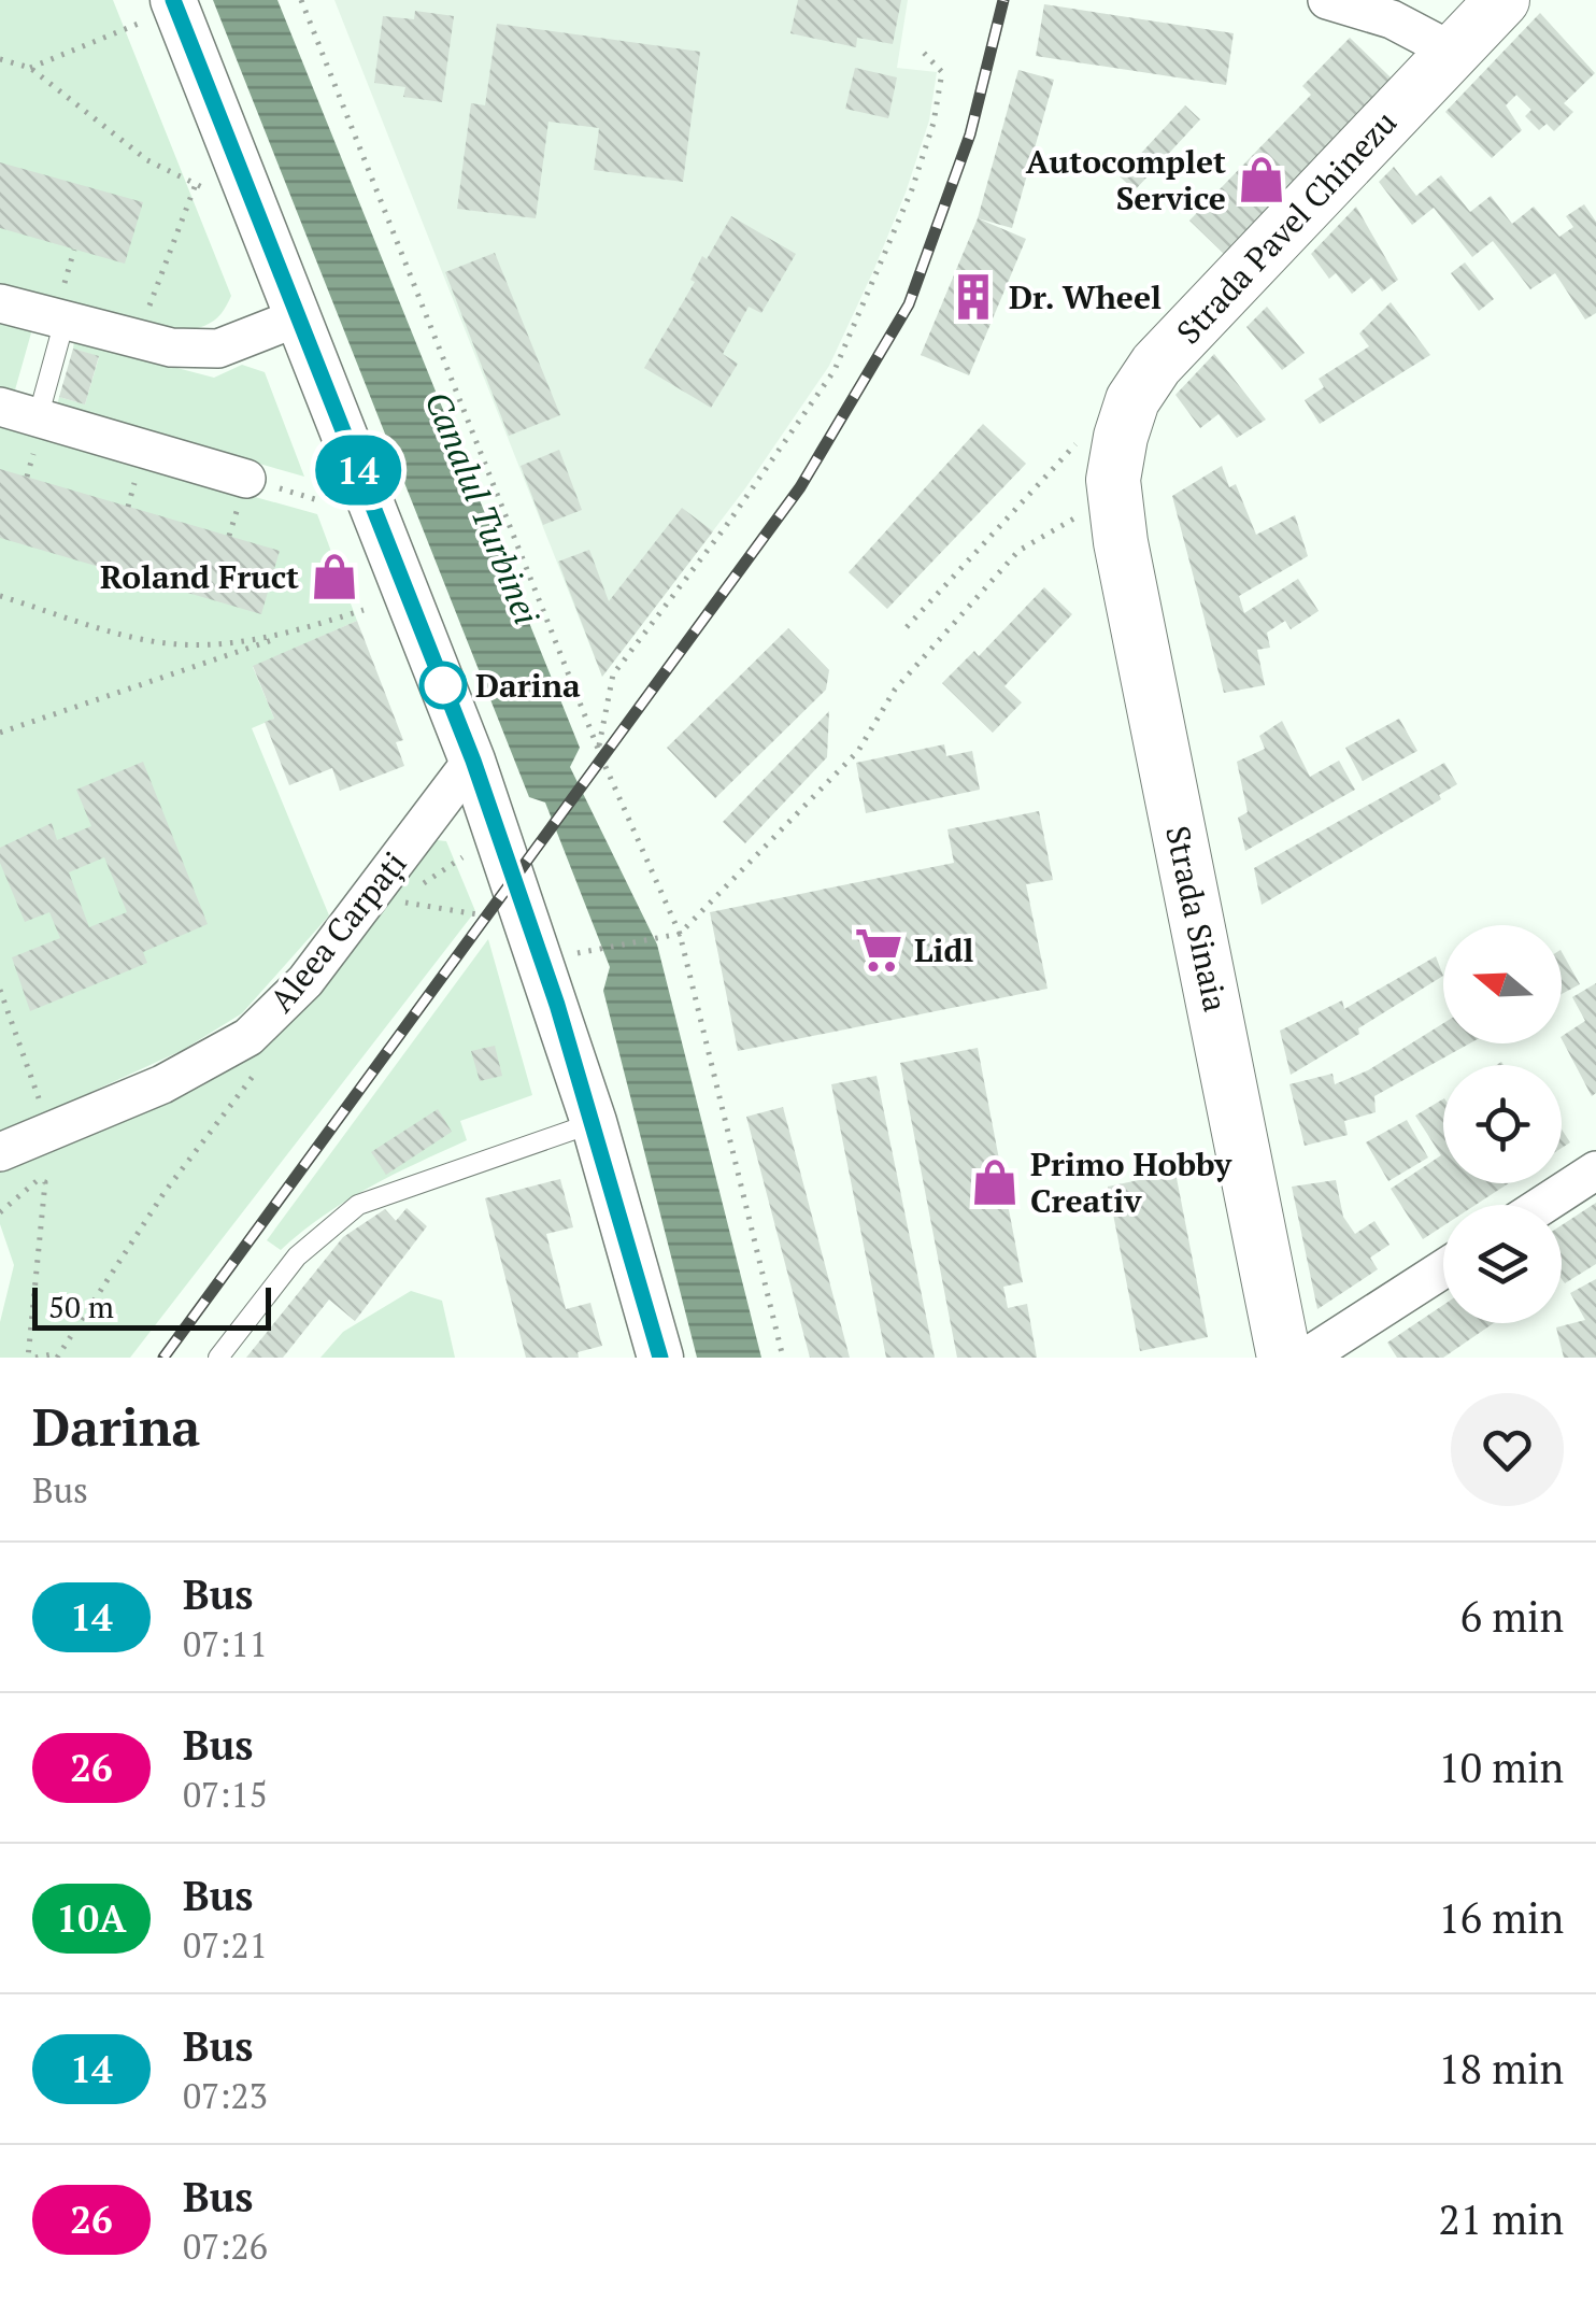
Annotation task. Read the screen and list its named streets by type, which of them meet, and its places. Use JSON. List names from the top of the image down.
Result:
{
  "streets": {
    "main road": ["Strada Pavel Chinezu", "Strada Sinaia"],
    "street": ["Aleea Carpați"]
  },
  "crossings": [
    ["Strada Pavel Chinezu", "Strada Sinaia"]
  ],
  "water": ["Canalul Turbinei"],
  "places": {
    "shop": ["Autocomplet Service", "Roland Fruct", "Primo Hobby Creativ"],
    "building": ["Dr. Wheel"],
    "other": ["Darina"],
    "supermarket": ["Lidl"]
  },
  "lines": ["bus line 14"],
  "scale_bar": "50 m",
  "north": "left",
  "page": {
    "on_map": "14",
    "scale": "50 m",
    "heading": ["Darina", "Bus"],
    "list": [
      {
        "mark": "14",
        "name": "Bus",
        "note": "07:11",
        "value": "6 min"
      },
      {
        "mark": "26",
        "name": "Bus",
        "note": "07:15",
        "value": "10 min"
      },
      {
        "mark": "10A",
        "name": "Bus",
        "note": "07:21",
        "value": "16 min"
      },
      {
        "mark": "14",
        "name": "Bus",
        "note": "07:23",
        "value": "18 min"
      },
      {
        "mark": "26",
        "name": "Bus",
        "note": "07:26",
        "value": "21 min"
      }
    ]
  }
}
